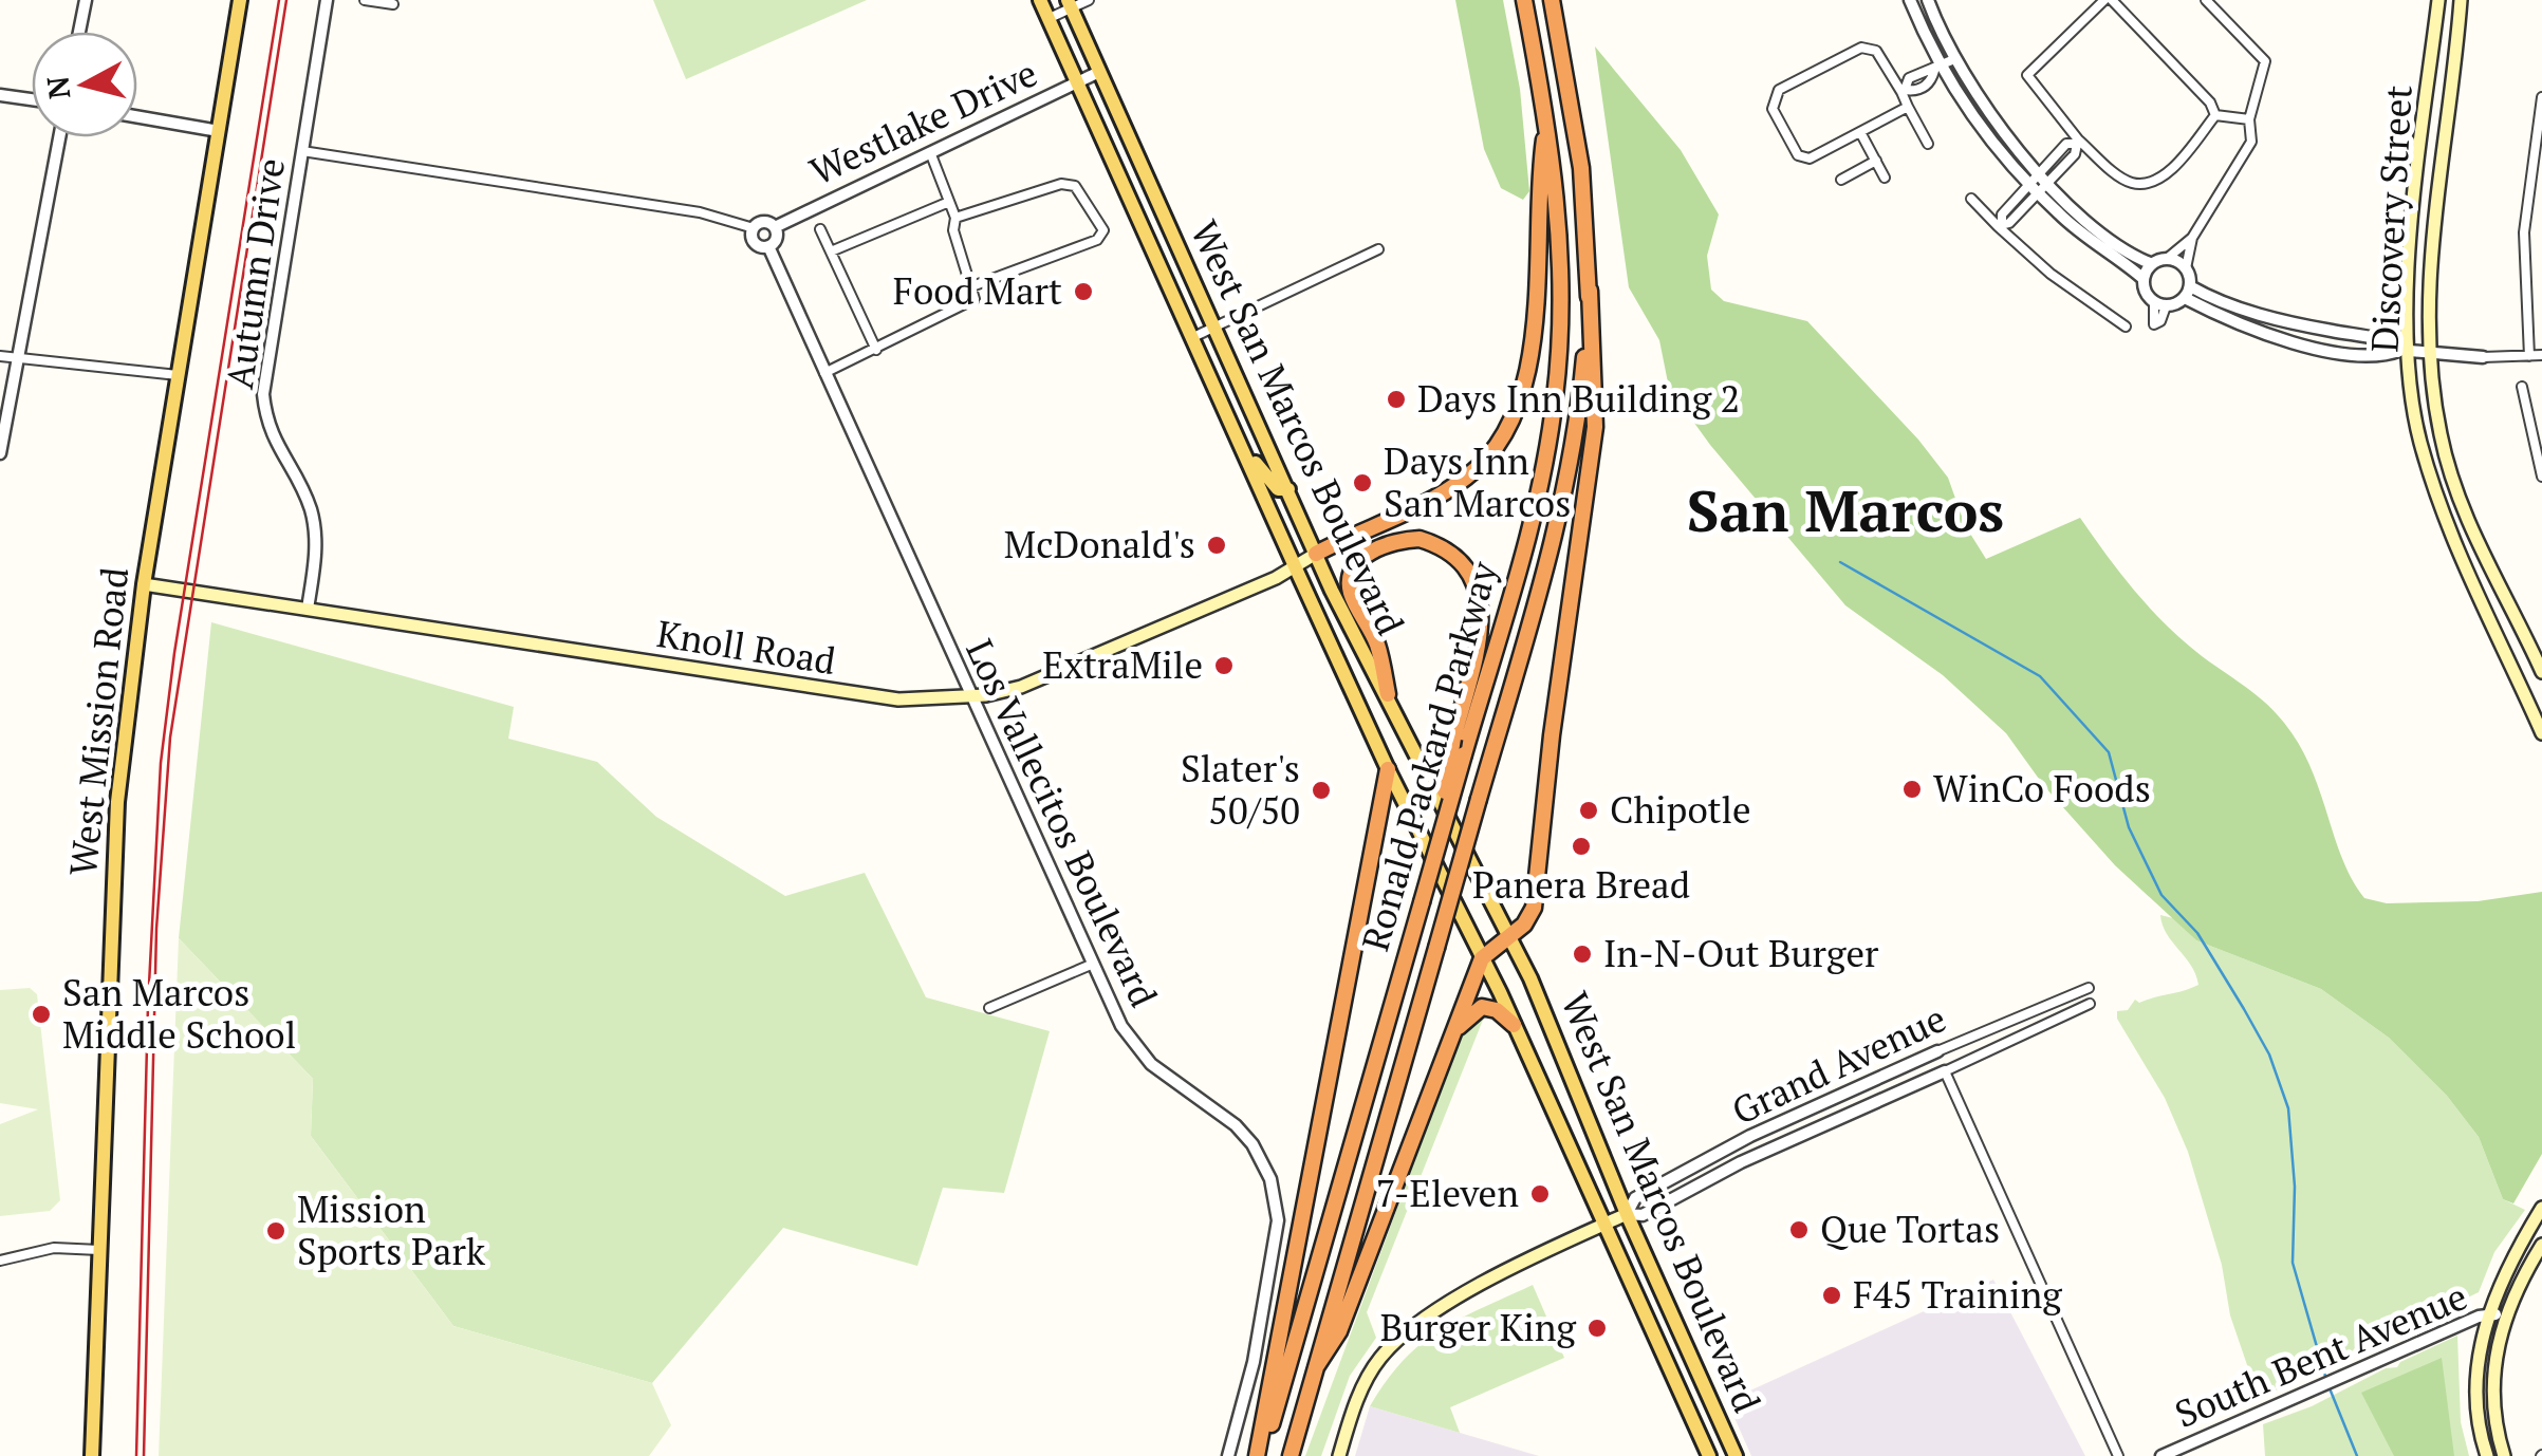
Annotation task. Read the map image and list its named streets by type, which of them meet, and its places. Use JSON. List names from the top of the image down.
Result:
{
  "streets": {
    "highway": ["Ronald Packard Parkway"],
    "main road": [
      "Discovery Street",
      "West San Marcos Boulevard",
      "Knoll Road",
      "West Mission Road",
      "Grand Avenue"
    ],
    "street": [
      "Westlake Drive",
      "Autumn Drive",
      "Los Vallecitos Boulevard",
      "South Bent Avenue"
    ]
  },
  "crossings": [
    ["Westlake Drive", "West San Marcos Boulevard"],
    ["Westlake Drive", "Los Vallecitos Boulevard"],
    ["Autumn Drive", "Knoll Road"],
    ["West San Marcos Boulevard", "Knoll Road"],
    ["West San Marcos Boulevard", "Grand Avenue"],
    ["Knoll Road", "West Mission Road"],
    ["Knoll Road", "Los Vallecitos Boulevard"]
  ],
  "districts": ["San Marcos"],
  "places": [
    "Food Mart",
    "Days Inn Building 2",
    "Days Inn San Marcos",
    "McDonald's",
    "ExtraMile",
    "WinCo Foods",
    "Slater's 50/50",
    "Chipotle",
    "Panera Bread",
    "In-N-Out Burger",
    "San Marcos Middle School",
    "7-Eleven",
    "Que Tortas",
    "Mission Sports Park",
    "F45 Training",
    "Burger King"
  ],
  "north": "left"
}
